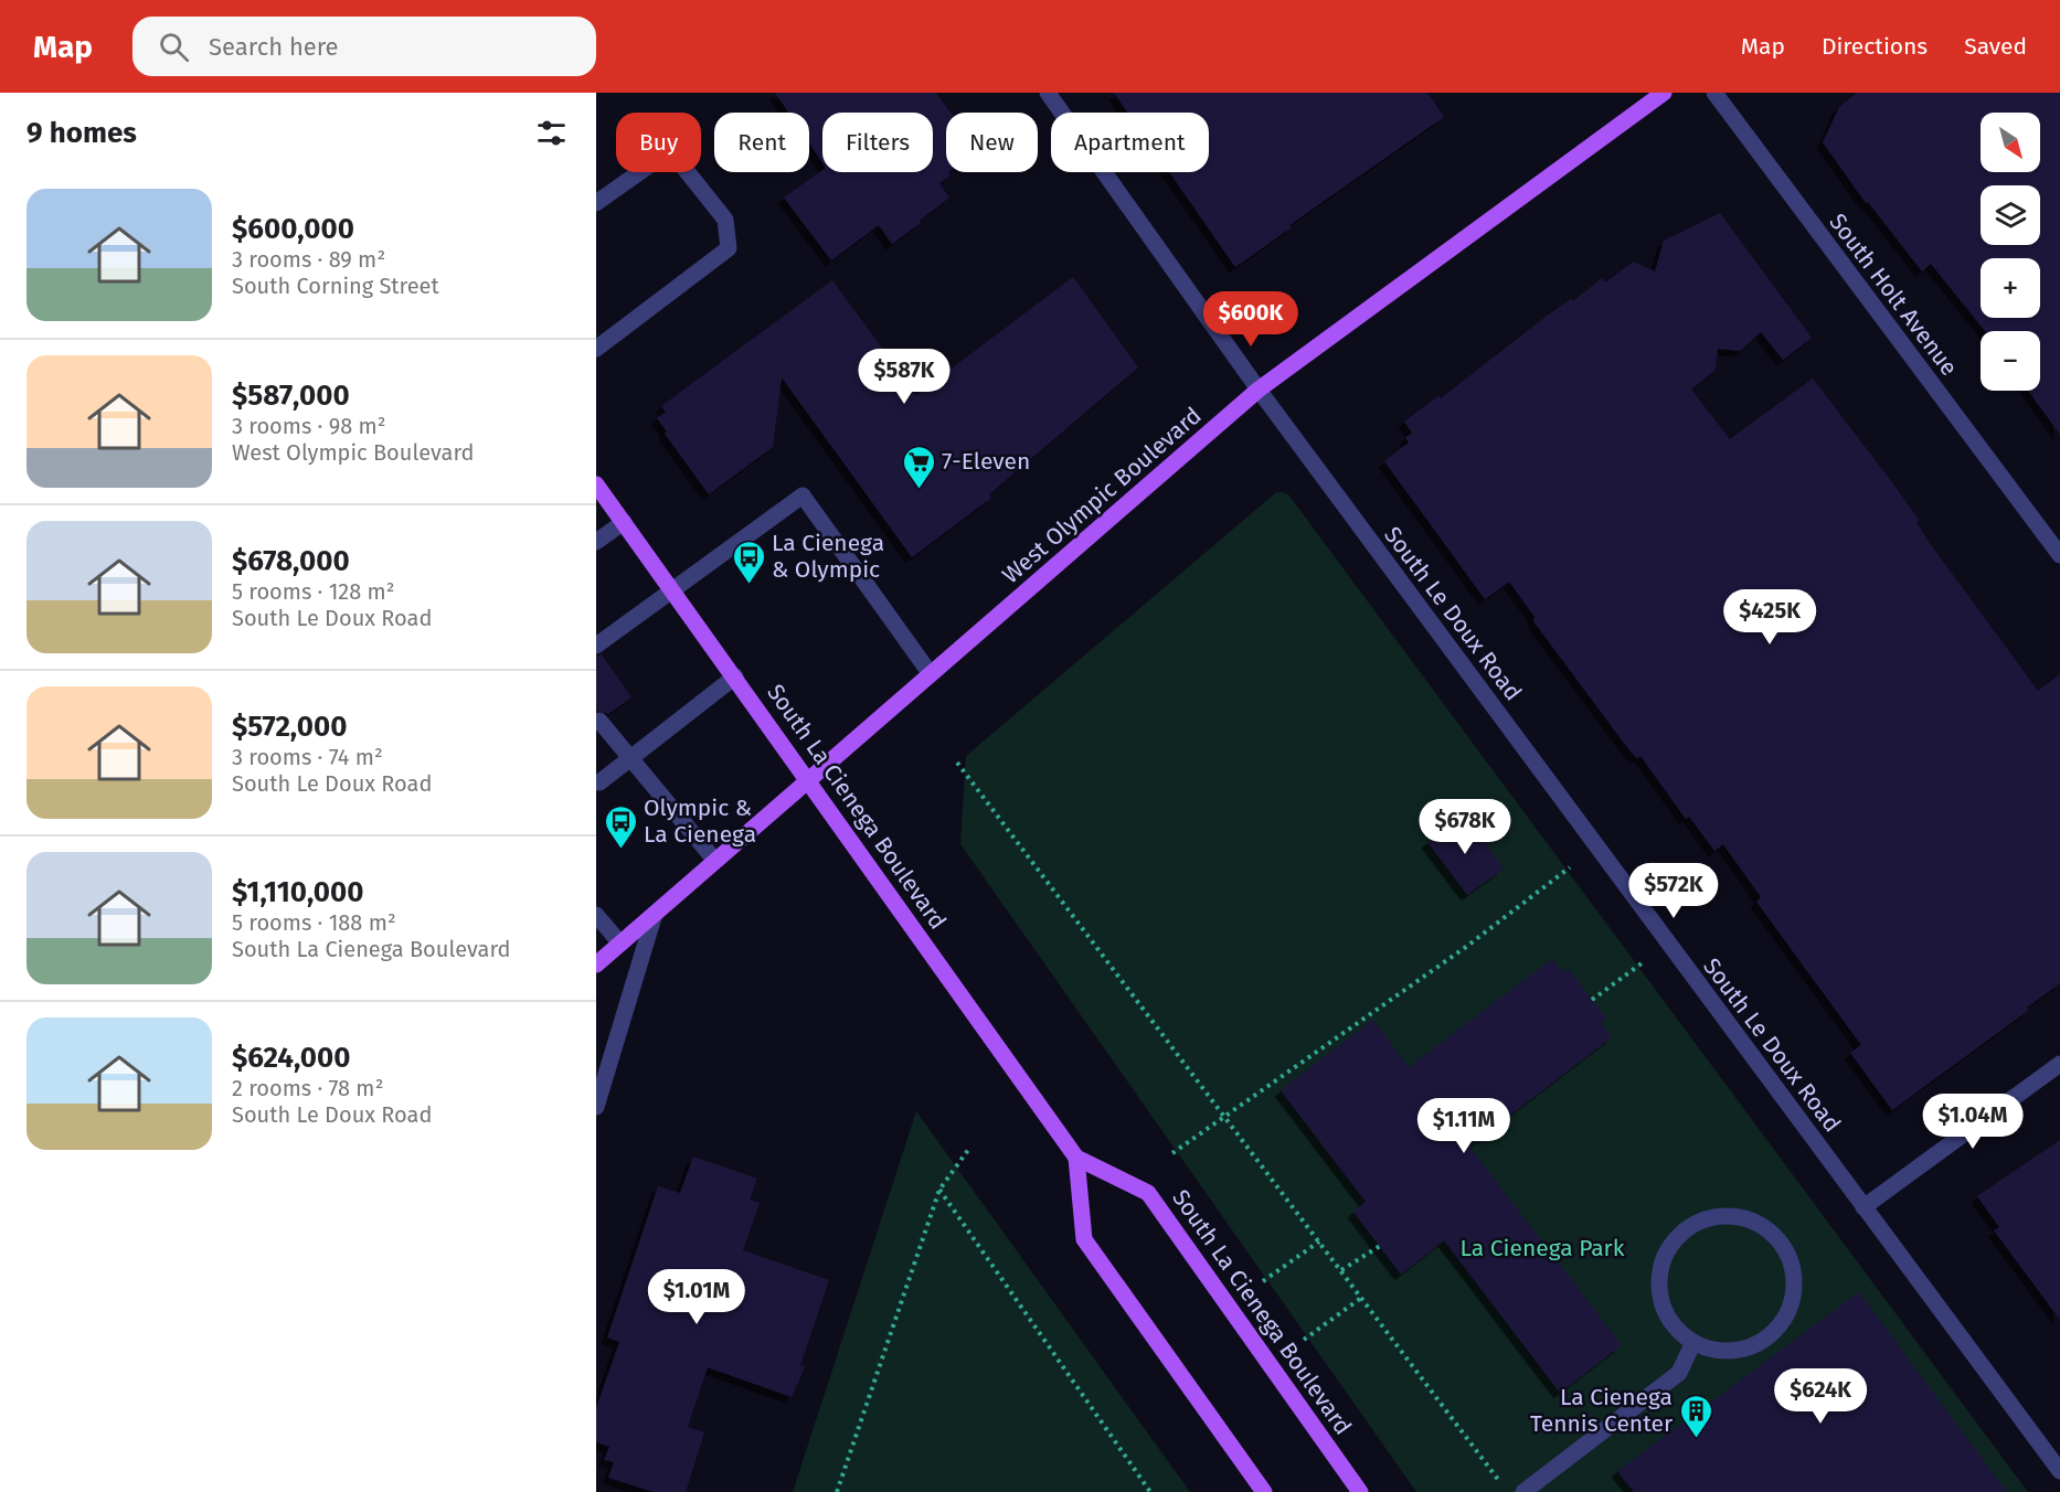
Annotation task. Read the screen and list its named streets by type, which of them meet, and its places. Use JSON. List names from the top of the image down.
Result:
{
  "streets": {
    "main road": ["West Olympic Boulevard", "South La Cienega Boulevard"],
    "street": ["South Holt Avenue", "South Le Doux Road"]
  },
  "crossings": [
    ["West Olympic Boulevard", "South Le Doux Road"],
    ["West Olympic Boulevard", "South La Cienega Boulevard"]
  ],
  "parks": ["La Cienega Park"],
  "places": {
    "supermarket": ["7-Eleven"],
    "bus stop": ["La Cienega & Olympic", "Olympic & La Cienega"],
    "building": ["La Cienega Tennis Center"]
  },
  "north": "bottom right",
  "page": {
    "header": "Map",
    "search": "Search here",
    "nav": ["Map", "Directions", "Saved"],
    "heading": "9 homes",
    "map_buttons": ["+", "−"],
    "chip": [
      "Buy",
      "Rent",
      "Filters",
      "New",
      "Apartment"
    ],
    "list": [
      {
        "name": "$600,000",
        "note": "3 rooms · 89 m² · South Corning Street"
      },
      {
        "name": "$587,000",
        "note": "3 rooms · 98 m² · West Olympic Boulevard"
      },
      {
        "name": "$678,000",
        "note": "5 rooms · 128 m² · South Le Doux Road"
      },
      {
        "name": "$572,000",
        "note": "3 rooms · 74 m² · South Le Doux Road"
      },
      {
        "name": "$1,110,000",
        "note": "5 rooms · 188 m² · South La Cienega Boulevard"
      },
      {
        "name": "$624,000",
        "note": "2 rooms · 78 m² · South Le Doux Road"
      }
    ],
    "price": [
      "$600K",
      "$587K",
      "$425K",
      "$678K",
      "$572K",
      "$1.04M",
      "$1.11M",
      "$1.01M",
      "$624K"
    ]
  }
}
